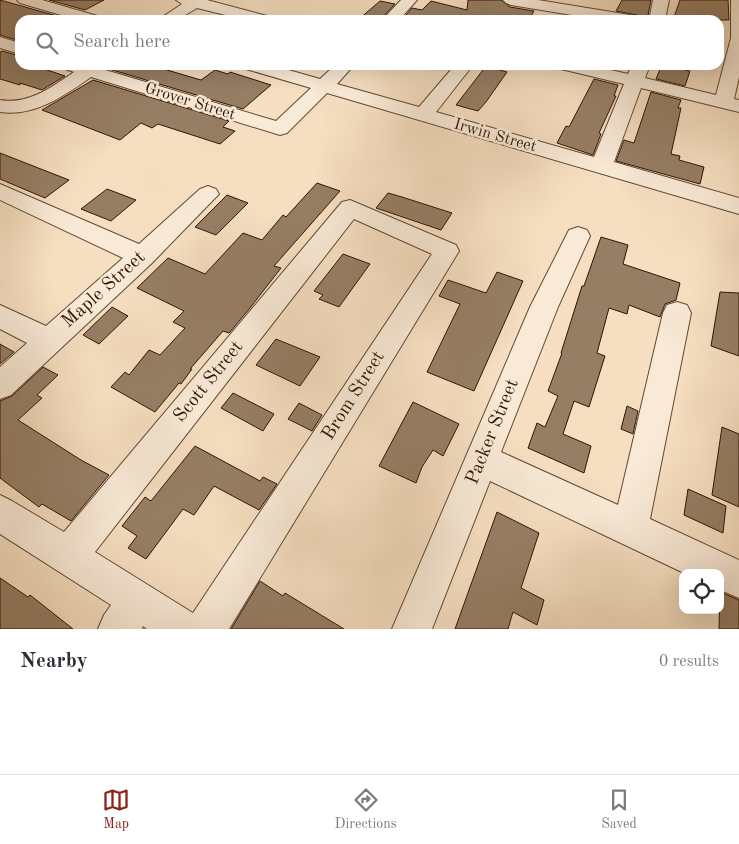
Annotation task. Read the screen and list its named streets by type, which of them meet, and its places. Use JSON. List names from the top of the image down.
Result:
{
  "streets": {
    "street": [
      "Grover Street",
      "Irwin Street",
      "Maple Street",
      "Scott Street",
      "Brom Street",
      "Packer Street"
    ]
  },
  "crossings": [
    ["Grover Street", "Irwin Street"],
    ["Scott Street", "Brom Street"]
  ],
  "page": {
    "search": "Search here",
    "heading": ["Nearby", "0 results"],
    "nav": ["Map", "Directions", "Saved"]
  }
}
